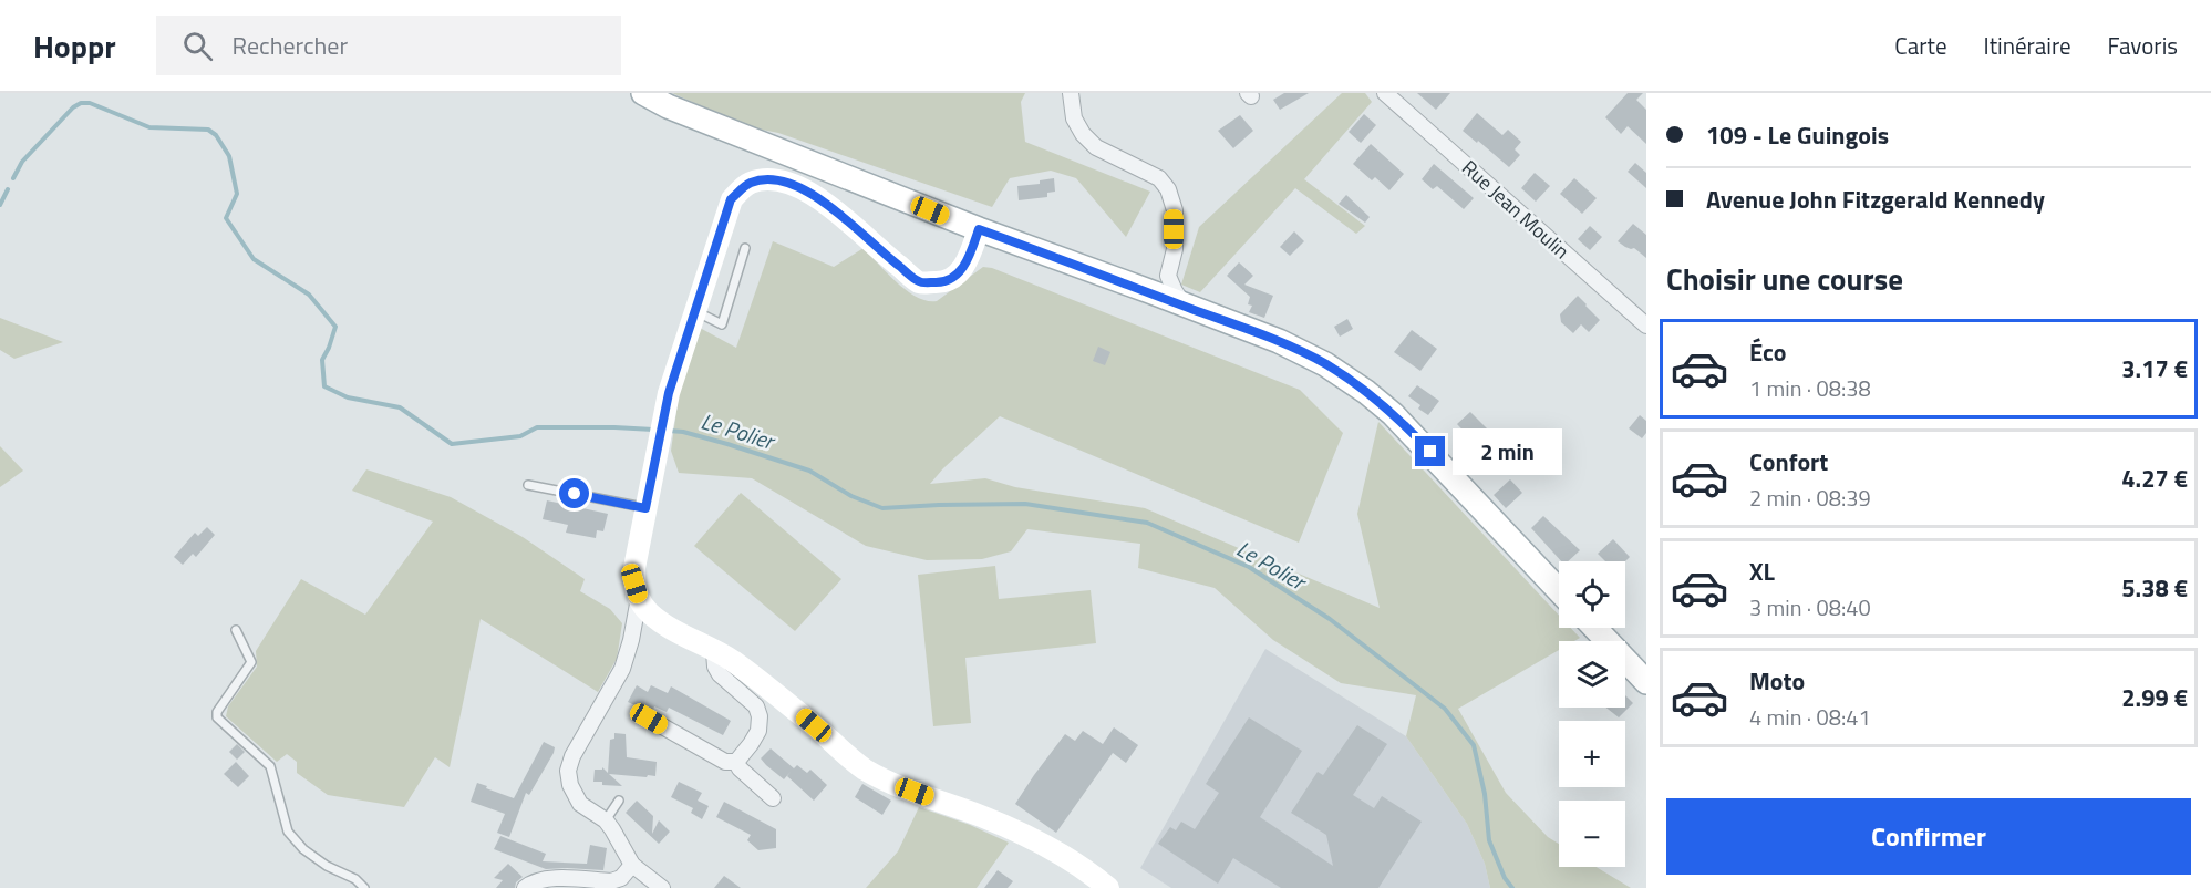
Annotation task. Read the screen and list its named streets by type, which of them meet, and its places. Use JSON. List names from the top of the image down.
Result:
{
  "streets": {
    "street": ["Rue Jean Moulin"]
  },
  "water": ["Le Polier"],
  "page": {
    "header": "Hoppr",
    "search": "Rechercher",
    "nav": ["Carte", "Itinéraire", "Favoris"],
    "banner": ["109 - Le Guingois", "Avenue John Fitzgerald Kennedy"],
    "heading": "Choisir une course",
    "list": [
      {
        "name": "Éco",
        "note": "1 min · 08:38",
        "value": "3.17 €"
      },
      {
        "name": "Confort",
        "note": "2 min · 08:39",
        "value": "4.27 €"
      },
      {
        "name": "XL",
        "note": "3 min · 08:40",
        "value": "5.38 €"
      },
      {
        "name": "Moto",
        "note": "4 min · 08:41",
        "value": "2.99 €"
      }
    ],
    "bubble": "2 min",
    "map_buttons": ["+", "−"],
    "buttons": "Confirmer"
  }
}
